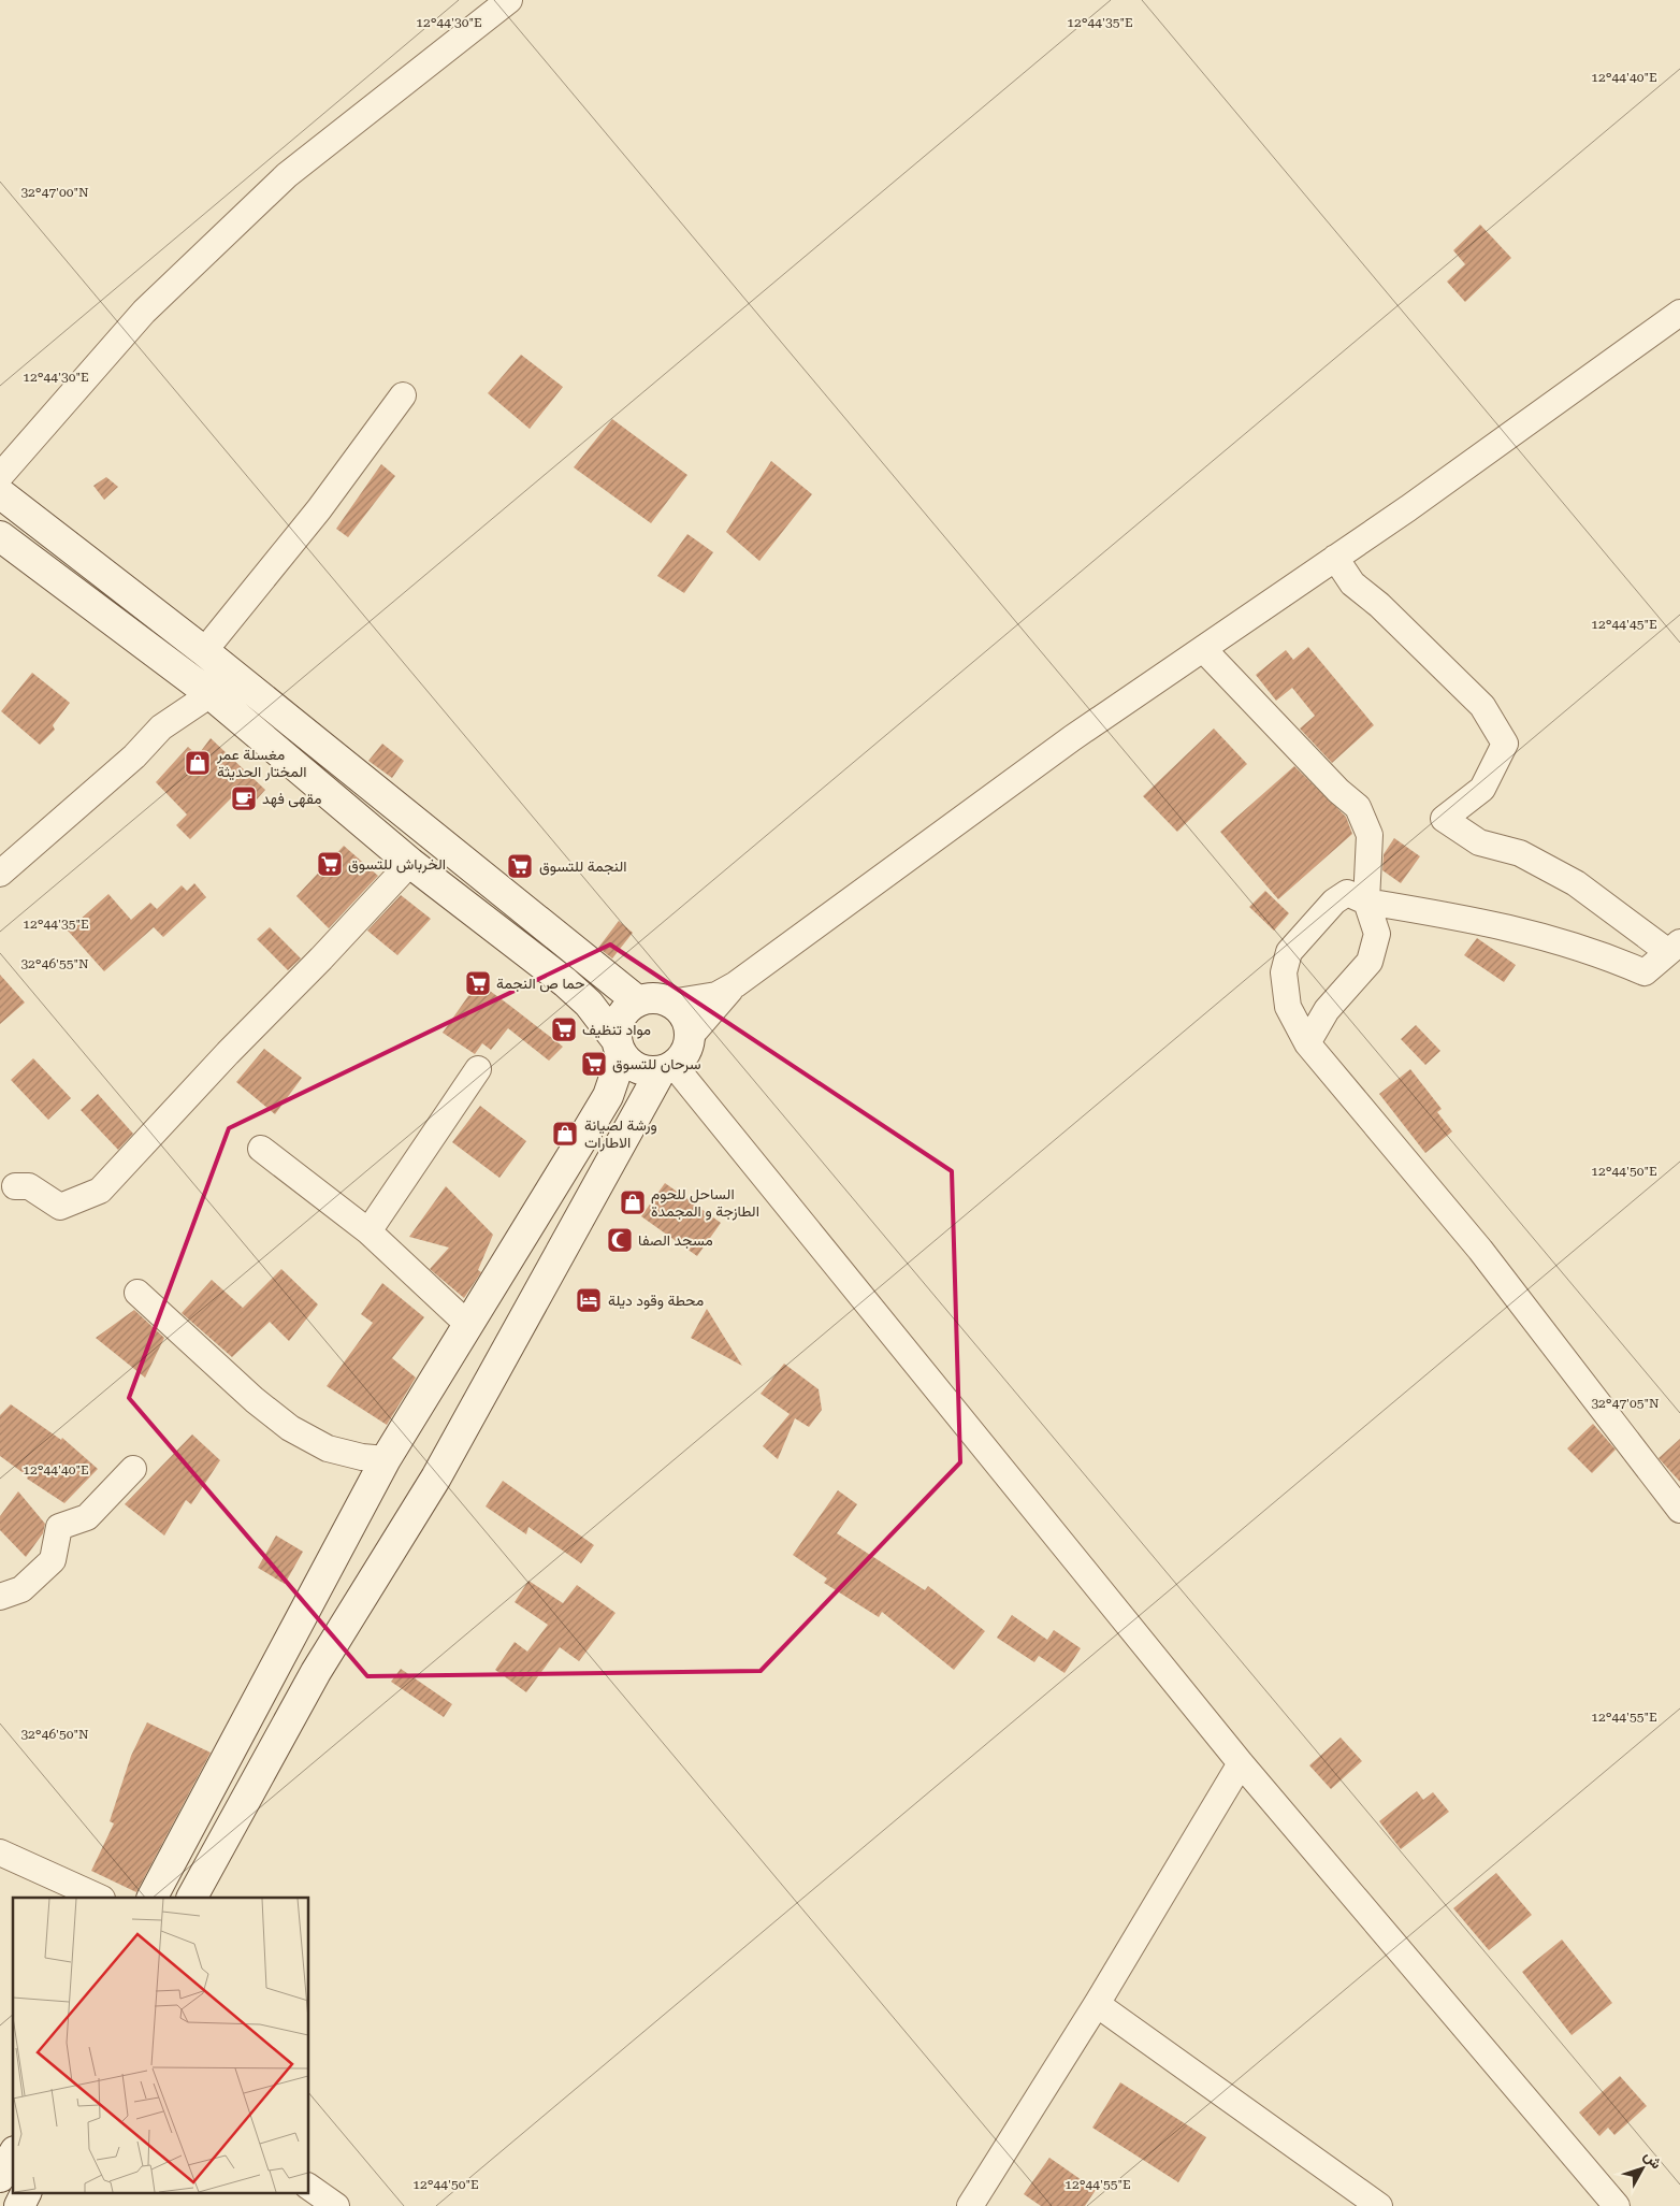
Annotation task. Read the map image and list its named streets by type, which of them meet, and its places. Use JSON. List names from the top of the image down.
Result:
{
  "places": {
    "shop": ["مغسلة عمر المختار الحديثة", "ورشة لصيانة الاطارات", "الساحل للحوم الطازجة و المجمدة"],
    "cafe": ["مقهى فهد"],
    "supermarket": [
      "الخرباش للتسوق",
      "النجمة للتسوق",
      "حما ص النجمة",
      "مواد تنظيف",
      "سرحان للتسوق"
    ],
    "mosque": ["مسجد الصفا"],
    "hotel": ["محطة وقود ديلة"]
  },
  "north": "top right",
  "coordinates": [
    "12°44'30\"E",
    "12°44'35\"E",
    "12°44'40\"E",
    "32°47'00\"N",
    "12°44'45\"E",
    "32°46'55\"N",
    "12°44'50\"E",
    "32°47'05\"N",
    "12°44'55\"E",
    "32°46'50\"N"
  ]
}
